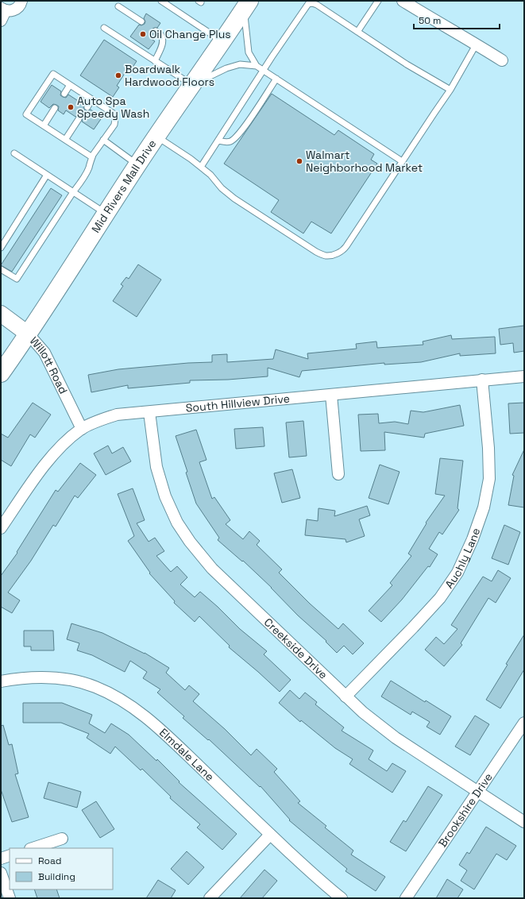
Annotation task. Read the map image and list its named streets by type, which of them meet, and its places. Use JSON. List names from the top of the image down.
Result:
{
  "streets": {
    "main road": ["Mid Rivers Mall Drive", "Willott Road"],
    "street": [
      "South Hillview Drive",
      "Auchly Lane",
      "Creekside Drive",
      "Elmdale Lane",
      "Brookshire Drive"
    ]
  },
  "crossings": [
    ["Mid Rivers Mall Drive", "Willott Road"],
    ["Willott Road", "South Hillview Drive"],
    ["South Hillview Drive", "Auchly Lane"],
    ["South Hillview Drive", "Creekside Drive"],
    ["Auchly Lane", "Creekside Drive"],
    ["Creekside Drive", "Brookshire Drive"]
  ],
  "places": [
    "Oil Change Plus",
    "Boardwalk Hardwood Floors",
    "Auto Spa Speedy Wash",
    "Walmart Neighborhood Market"
  ],
  "legend": ["Road", "Building"],
  "scale_bar": "50 m"
}
